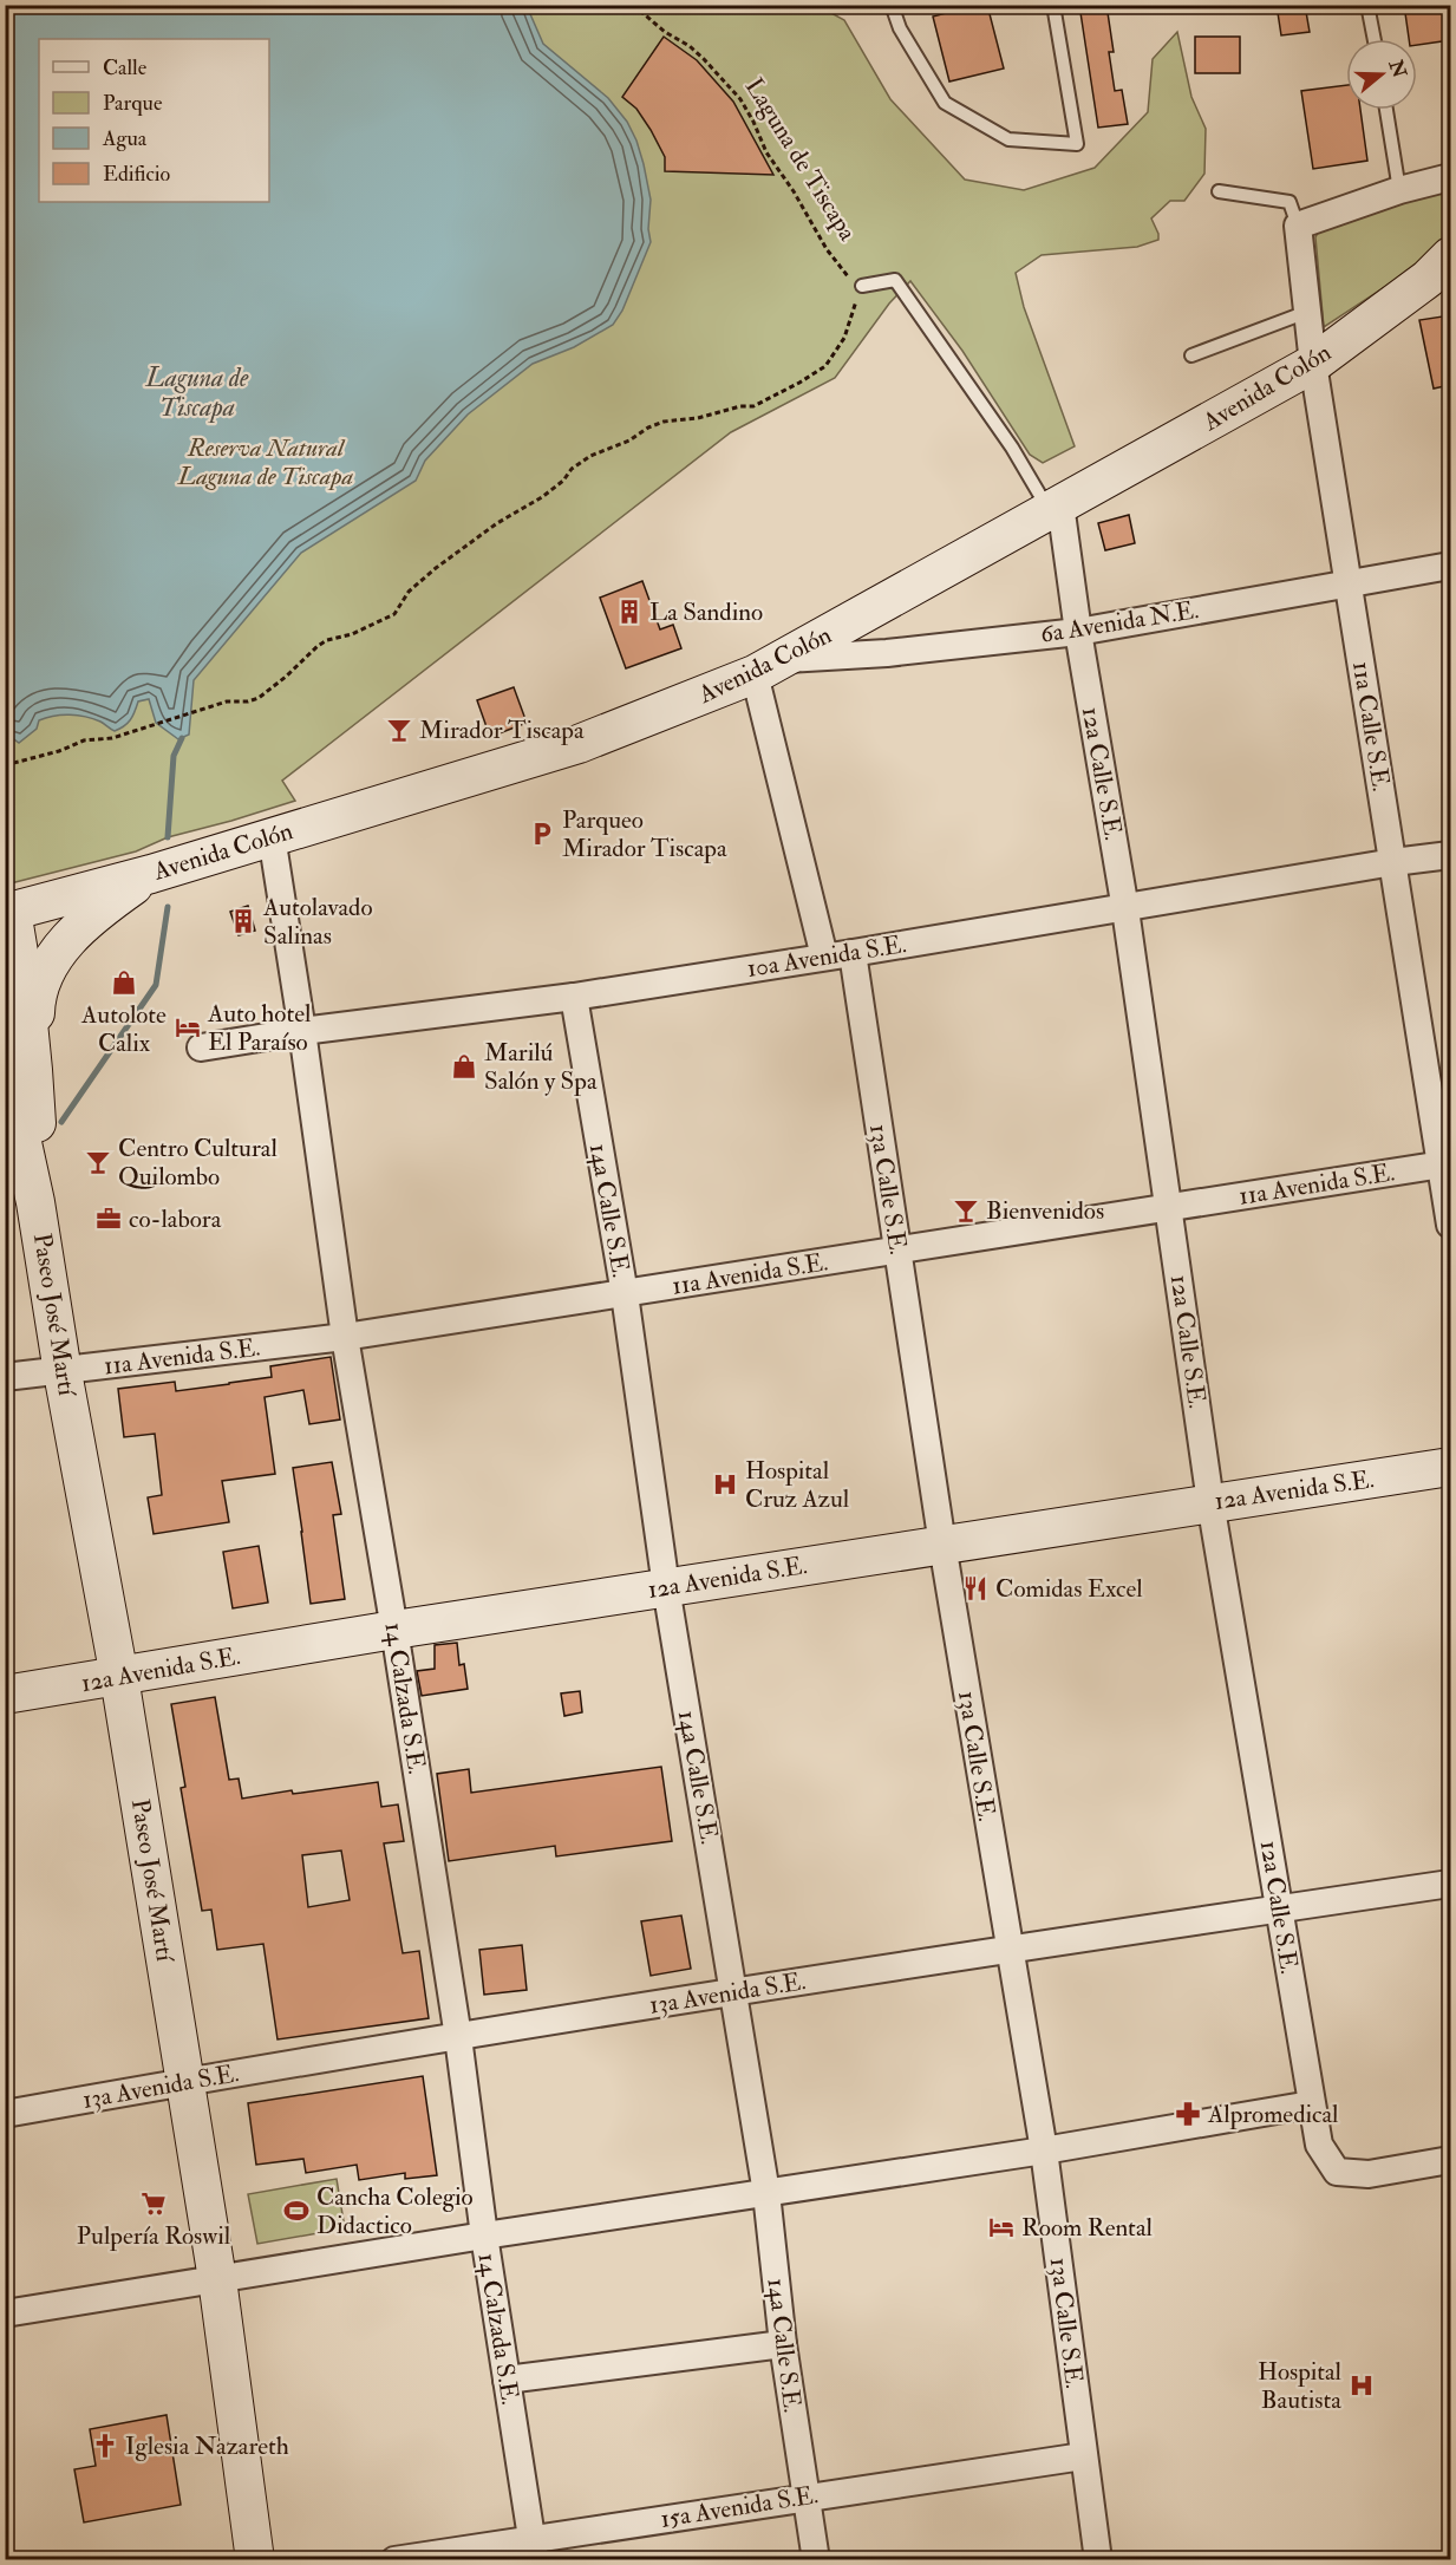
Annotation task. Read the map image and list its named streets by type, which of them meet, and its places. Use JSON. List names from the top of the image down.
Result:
{
  "streets": {
    "main road": ["Avenida Colón", "Paseo José Martí", "12a Avenida S.E."],
    "street": [
      "6a Avenida N.E.",
      "11a Calle S.E.",
      "12a Calle S.E.",
      "10a Avenida S.E.",
      "11a Avenida S.E.",
      "13a Calle S.E.",
      "14a Calle S.E.",
      "14 Calzada S.E.",
      "13a Avenida S.E.",
      "15a Avenida S.E."
    ],
    "path": ["Laguna de Tiscapa"]
  },
  "crossings": [
    ["Avenida Colón", "6a Avenida N.E."],
    ["Avenida Colón", "11a Calle S.E."],
    ["Avenida Colón", "12a Calle S.E."],
    ["Avenida Colón", "Paseo José Martí"],
    ["Avenida Colón", "14 Calzada S.E."],
    ["6a Avenida N.E.", "11a Calle S.E."],
    ["6a Avenida N.E.", "12a Calle S.E."],
    ["11a Calle S.E.", "10a Avenida S.E."],
    ["11a Calle S.E.", "11a Avenida S.E."],
    ["12a Calle S.E.", "10a Avenida S.E."],
    ["12a Calle S.E.", "11a Avenida S.E."],
    ["12a Calle S.E.", "12a Avenida S.E."],
    ["12a Calle S.E.", "13a Avenida S.E."],
    ["10a Avenida S.E.", "13a Calle S.E."],
    ["10a Avenida S.E.", "14a Calle S.E."],
    ["10a Avenida S.E.", "14 Calzada S.E."],
    ["11a Avenida S.E.", "13a Calle S.E."],
    ["11a Avenida S.E.", "14a Calle S.E."],
    ["11a Avenida S.E.", "Paseo José Martí"],
    ["11a Avenida S.E.", "14 Calzada S.E."],
    ["13a Calle S.E.", "12a Avenida S.E."],
    ["13a Calle S.E.", "13a Avenida S.E."],
    ["13a Calle S.E.", "15a Avenida S.E."],
    ["14a Calle S.E.", "12a Avenida S.E."],
    ["14a Calle S.E.", "13a Avenida S.E."],
    ["14a Calle S.E.", "15a Avenida S.E."],
    ["Paseo José Martí", "12a Avenida S.E."],
    ["Paseo José Martí", "13a Avenida S.E."],
    ["12a Avenida S.E.", "14 Calzada S.E."],
    ["14 Calzada S.E.", "13a Avenida S.E."],
    ["14 Calzada S.E.", "15a Avenida S.E."]
  ],
  "water": ["Laguna de Tiscapa"],
  "parks": ["Reserva Natural Laguna de Tiscapa"],
  "places": {
    "building": ["La Sandino", "Autolavado Salinas"],
    "bar": ["Mirador Tiscapa", "Centro Cultural Quilombo", "Bienvenidos"],
    "parking": ["Parqueo Mirador Tiscapa"],
    "shop": ["Autolote Calix", "Marilú Salón y Spa"],
    "hotel": ["Auto hotel El Paraíso", "Room Rental"],
    "office": ["co-labora"],
    "hospital": ["Hospital Cruz Azul", "Hospital Bautista"],
    "restaurant": ["Comidas Excel"],
    "pharmacy": ["Alpromedical"],
    "supermarket": ["Pulpería Roswil"],
    "sports": ["Cancha Colegio Didactico"],
    "church": ["Iglesia Nazareth"]
  },
  "legend": [
    "Calle",
    "Parque",
    "Agua",
    "Edificio"
  ],
  "north": "right"
}
